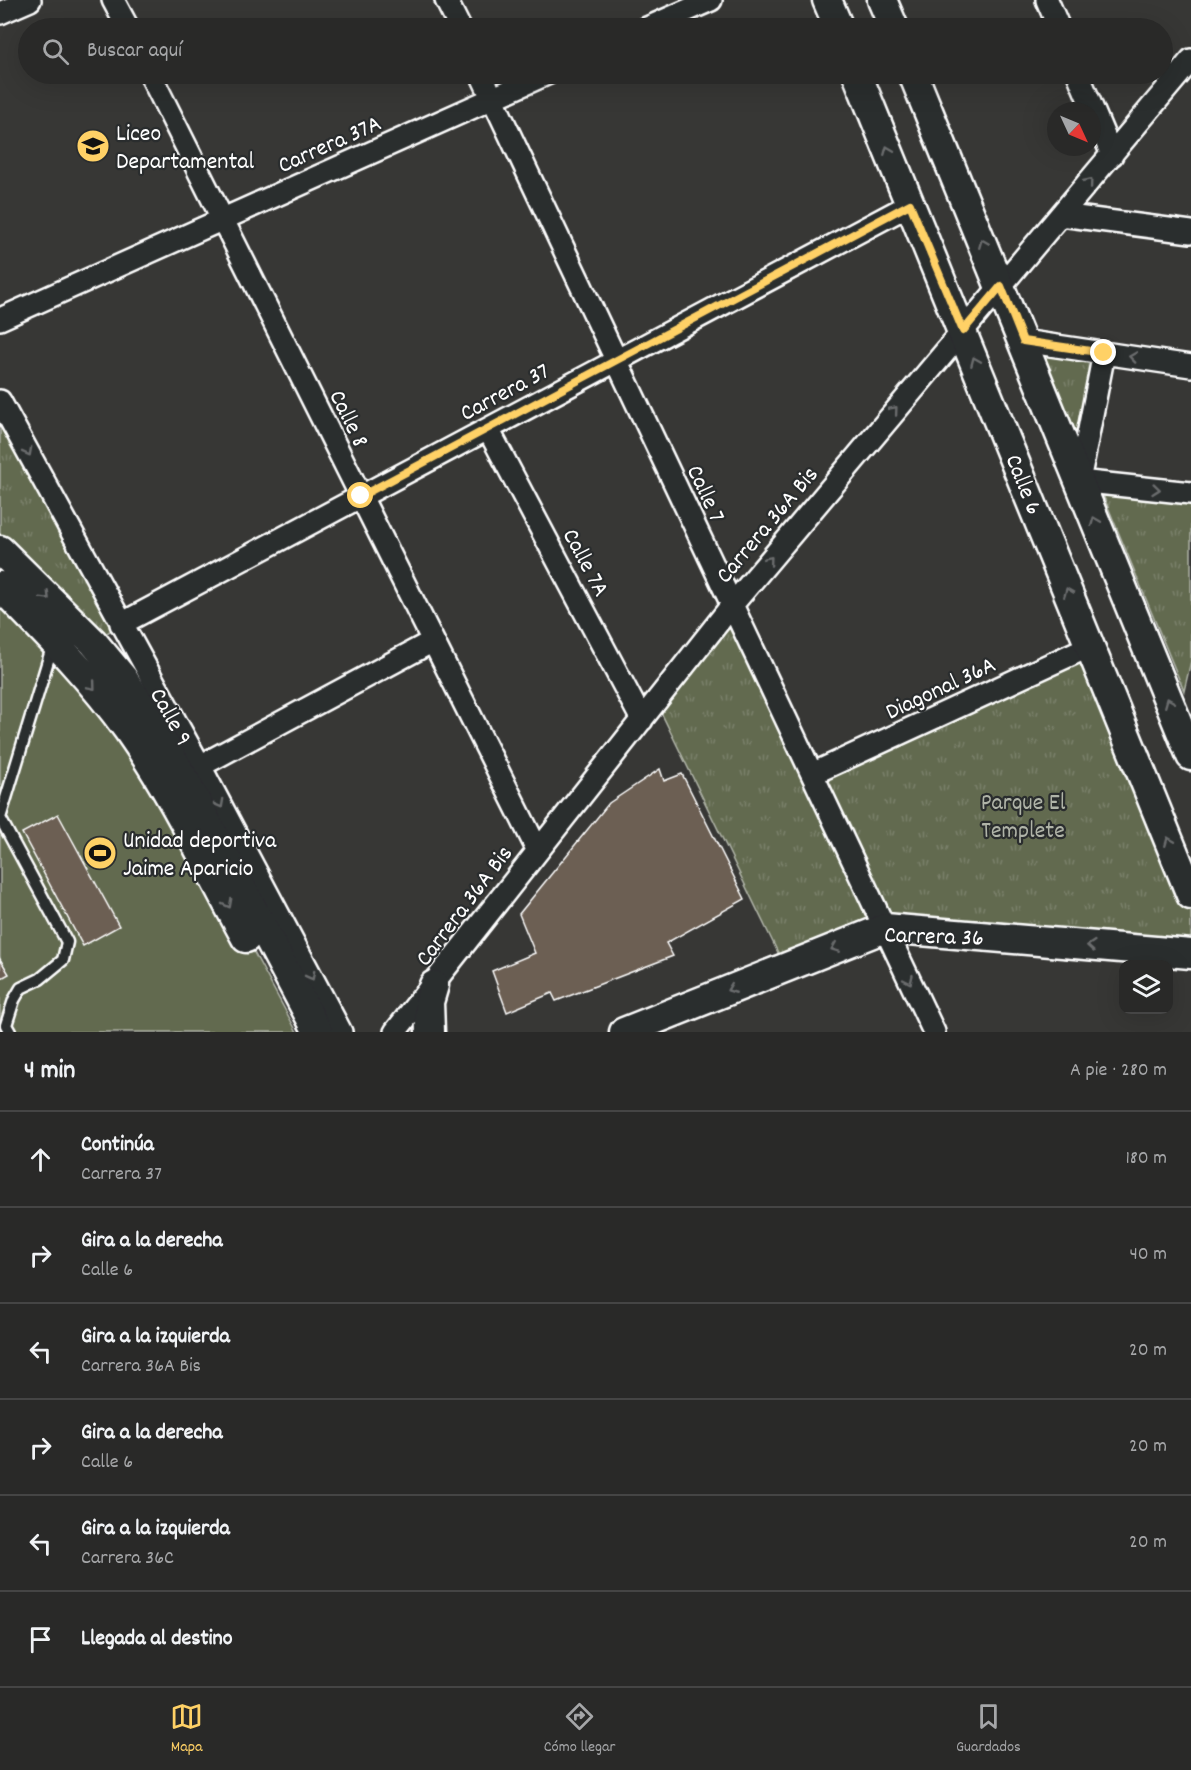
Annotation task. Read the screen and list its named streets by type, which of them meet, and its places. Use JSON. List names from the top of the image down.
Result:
{
  "streets": {
    "main road": ["Calle 6", "Calle 9", "Carrera 36"],
    "street": [
      "Carrera 37A",
      "Carrera 37",
      "Calle 8",
      "Calle 7",
      "Carrera 36A Bis",
      "Calle 7A",
      "Diagonal 36A"
    ]
  },
  "crossings": [
    ["Carrera 37A", "Calle 8"],
    ["Carrera 37A", "Calle 7"],
    ["Carrera 37", "Calle 8"],
    ["Carrera 37", "Calle 6"],
    ["Carrera 37", "Calle 7"],
    ["Carrera 37", "Calle 7A"],
    ["Carrera 37", "Calle 9"],
    ["Calle 8", "Carrera 36A Bis"],
    ["Calle 6", "Carrera 36A Bis"],
    ["Calle 6", "Diagonal 36A"],
    ["Calle 7", "Carrera 36A Bis"],
    ["Calle 7", "Diagonal 36A"],
    ["Calle 7", "Carrera 36"],
    ["Carrera 36A Bis", "Calle 7A"]
  ],
  "one_way": ["Calle 9", "Carrera 36"],
  "parks": ["Parque El Templete"],
  "places": {
    "school or university": ["Liceo Departamental"],
    "sports": ["Unidad deportiva Jaime Aparicio"]
  },
  "north": "bottom right",
  "page": {
    "search": "Buscar aquí",
    "heading": ["4 min", "A pie · 280 m"],
    "list": [
      ["Continúa", "Carrera 37", "180 m"],
      ["Gira a la derecha", "Calle 6", "40 m"],
      ["Gira a la izquierda", "Carrera 36A Bis", "20 m"],
      ["Gira a la derecha", "Calle 6", "20 m"],
      ["Gira a la izquierda", "Carrera 36C", "20 m"],
      "Llegada al destino"
    ],
    "nav": ["Mapa", "Cómo llegar", "Guardados"]
  }
}
